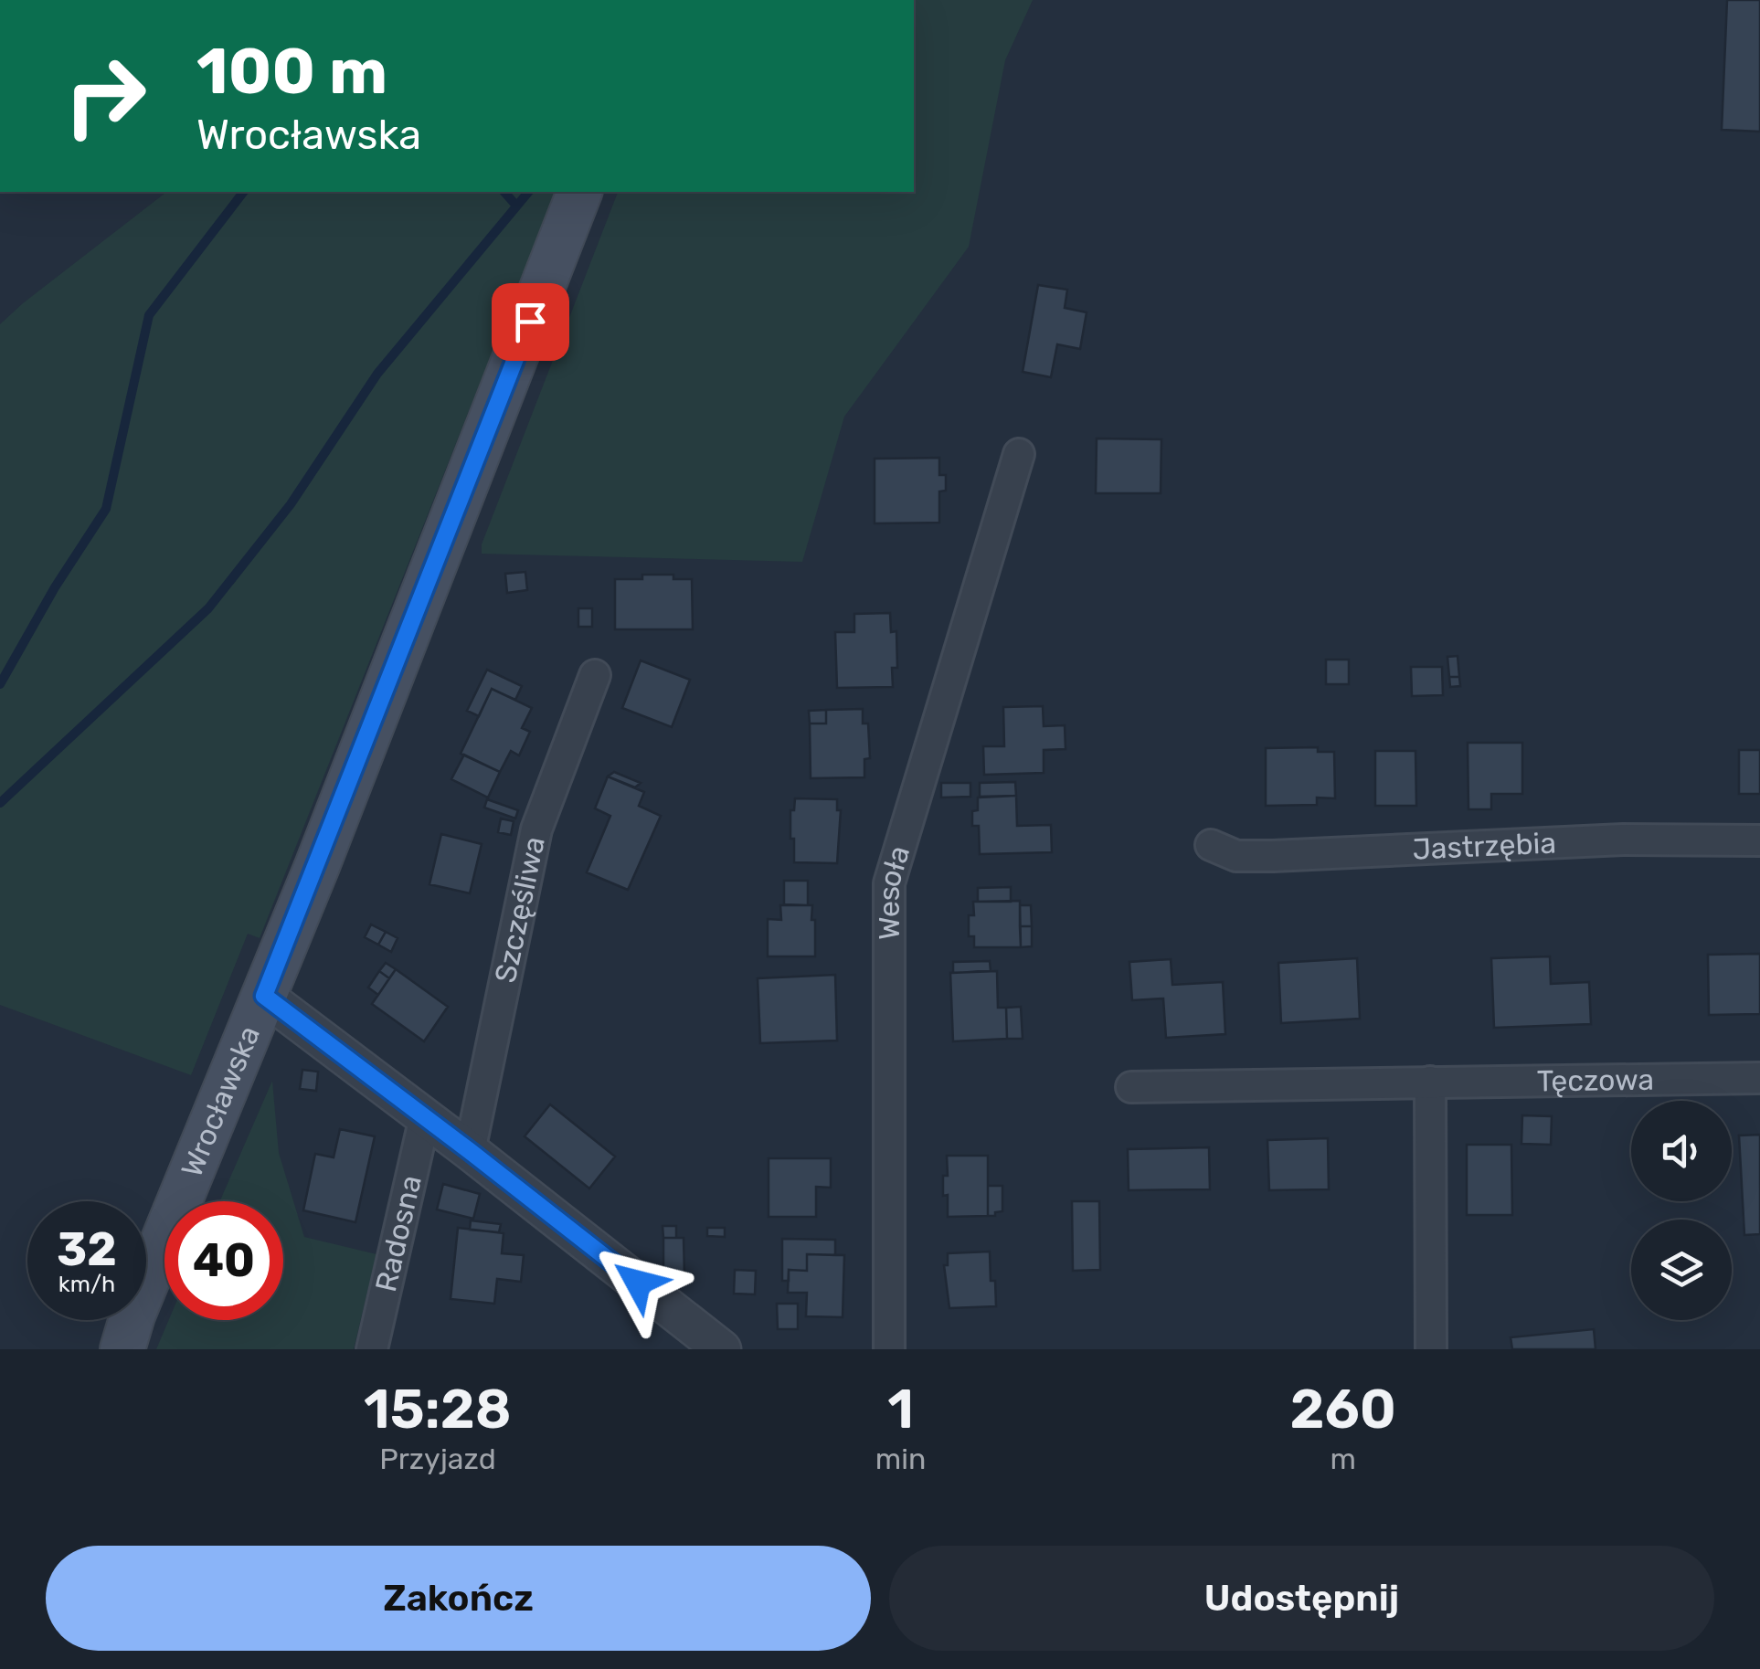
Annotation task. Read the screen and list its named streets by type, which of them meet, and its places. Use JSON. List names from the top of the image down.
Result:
{
  "streets": {
    "main road": ["Wrocławska"],
    "street": [
      "Jastrzębia",
      "Wesoła",
      "Szczęśliwa",
      "Tęczowa",
      "Radosna"
    ]
  },
  "page": {
    "turn": ["100 m", "Wrocławska"],
    "speed": "32 km/h",
    "limit": "40",
    "eta": [
      "15:28",
      "Przyjazd",
      "1",
      "min",
      "260",
      "m"
    ],
    "buttons": ["Zakończ", "Udostępnij"]
  }
}
